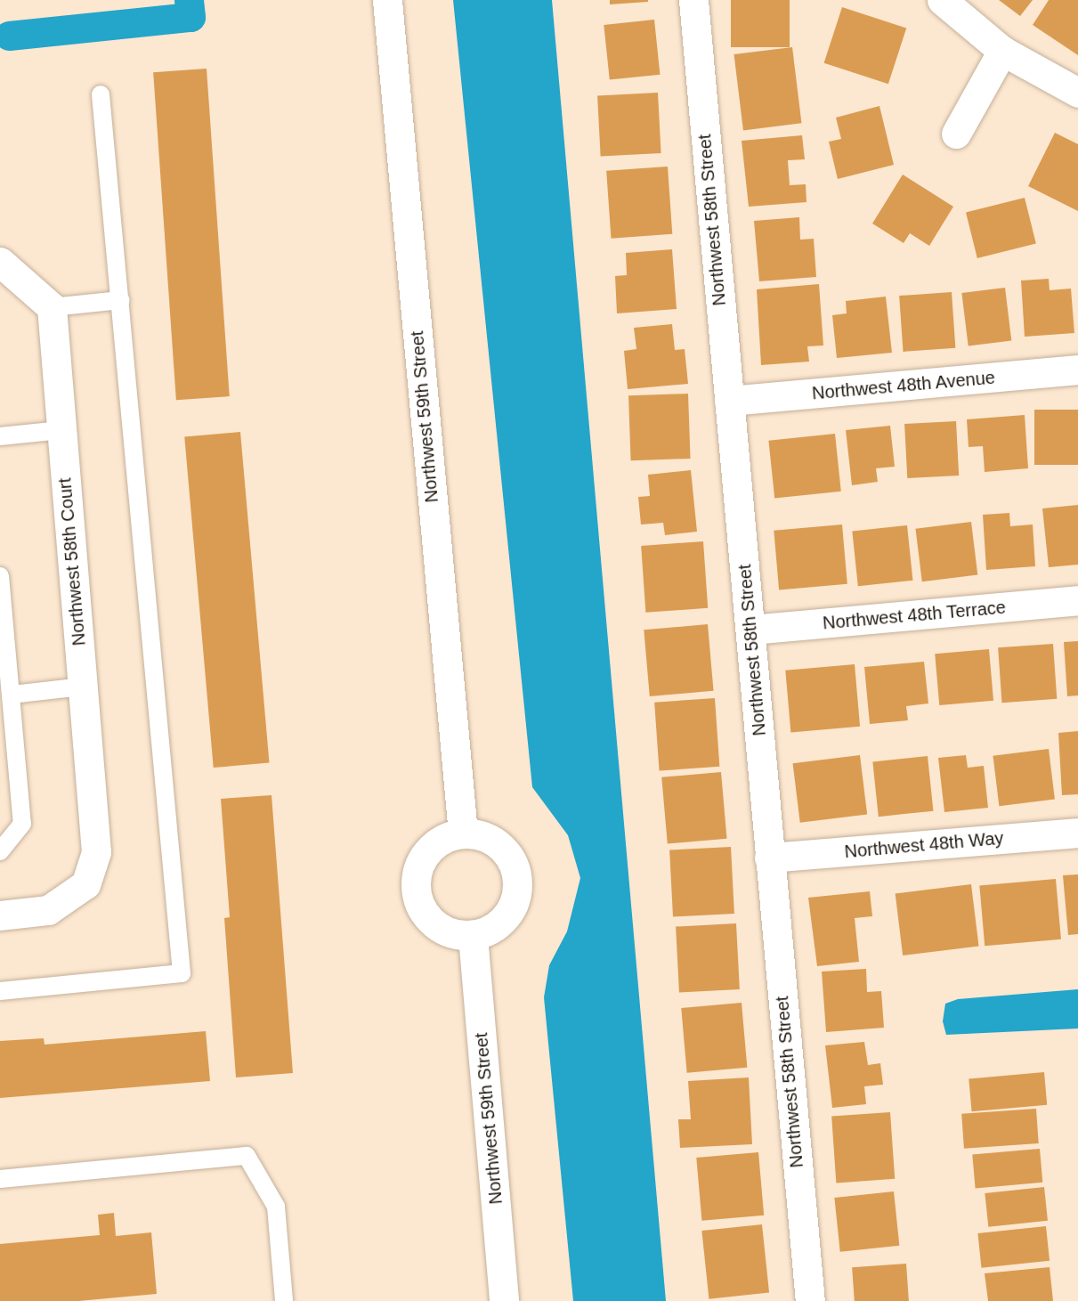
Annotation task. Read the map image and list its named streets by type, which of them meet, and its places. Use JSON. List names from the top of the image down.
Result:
{
  "streets": {
    "street": [
      "Northwest 58th Street",
      "Northwest 48th Avenue",
      "Northwest 59th Street",
      "Northwest 58th Court",
      "Northwest 48th Terrace",
      "Northwest 48th Way"
    ]
  },
  "crossings": [
    ["Northwest 58th Street", "Northwest 48th Avenue"],
    ["Northwest 58th Street", "Northwest 48th Terrace"],
    ["Northwest 58th Street", "Northwest 48th Way"]
  ]
}
